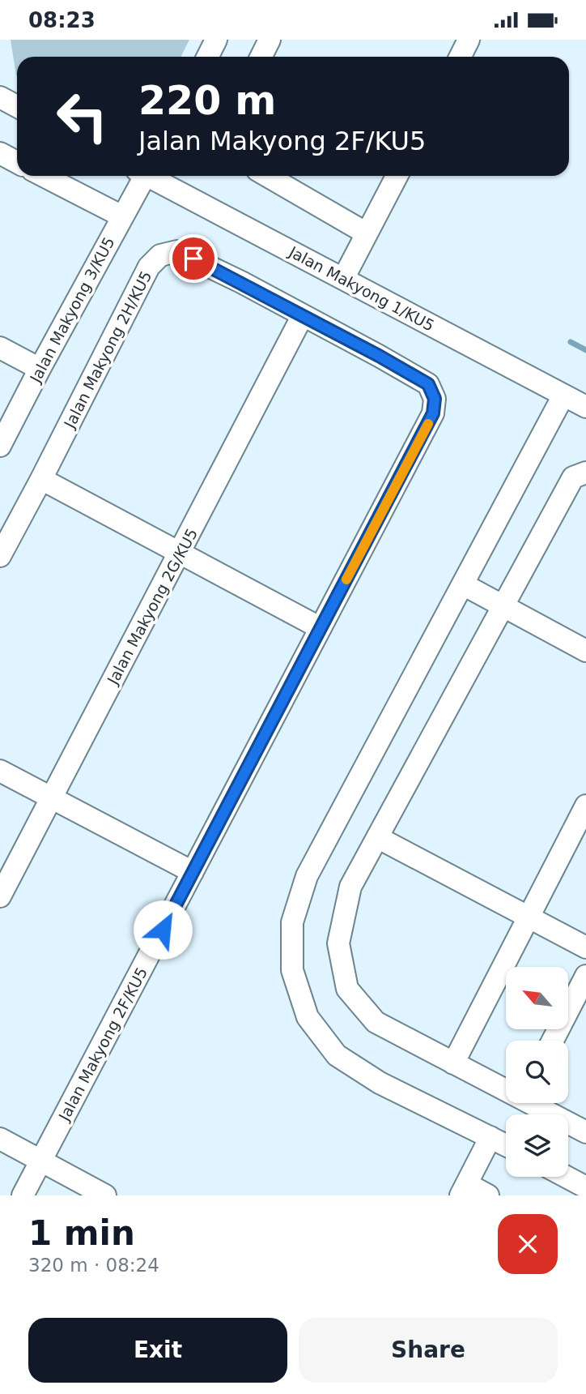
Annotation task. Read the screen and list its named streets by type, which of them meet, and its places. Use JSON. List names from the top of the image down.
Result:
{
  "streets": {
    "street": [
      "Jalan Makyong 1/KU5",
      "Jalan Makyong 3/KU5",
      "Jalan Makyong 2H/KU5",
      "Jalan Makyong 2G/KU5",
      "Jalan Makyong 2F/KU5"
    ]
  },
  "crossings": [
    ["Jalan Makyong 2H/KU5", "Jalan Makyong 2G/KU5"],
    ["Jalan Makyong 2H/KU5", "Jalan Makyong 2F/KU5"],
    ["Jalan Makyong 2G/KU5", "Jalan Makyong 2F/KU5"]
  ],
  "north": "top left",
  "page": {
    "status": "08:23",
    "turn": ["220 m", "Jalan Makyong 2F/KU5"],
    "heading": ["1 min", "320 m · 08:24"],
    "buttons": ["Exit", "Share"]
  }
}
